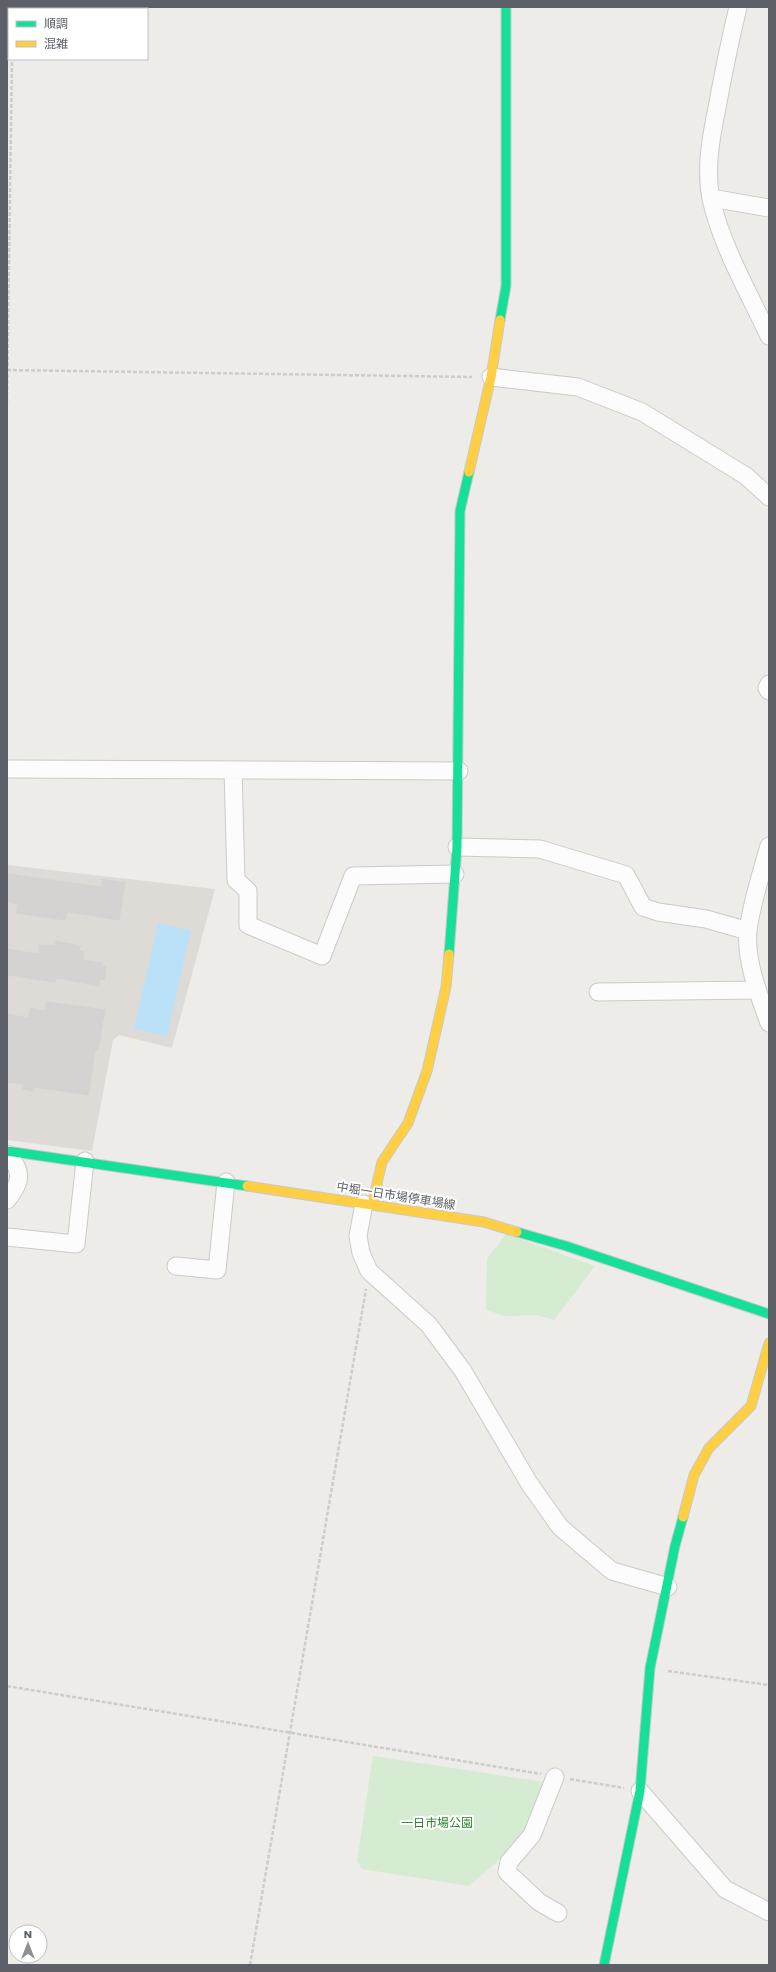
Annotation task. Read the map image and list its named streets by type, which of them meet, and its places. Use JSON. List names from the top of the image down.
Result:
{
  "streets": {
    "street": ["中堀一日市場停車場線"]
  },
  "parks": ["一日市場公園"],
  "legend": ["順調", "混雑"],
  "north": "top"
}
